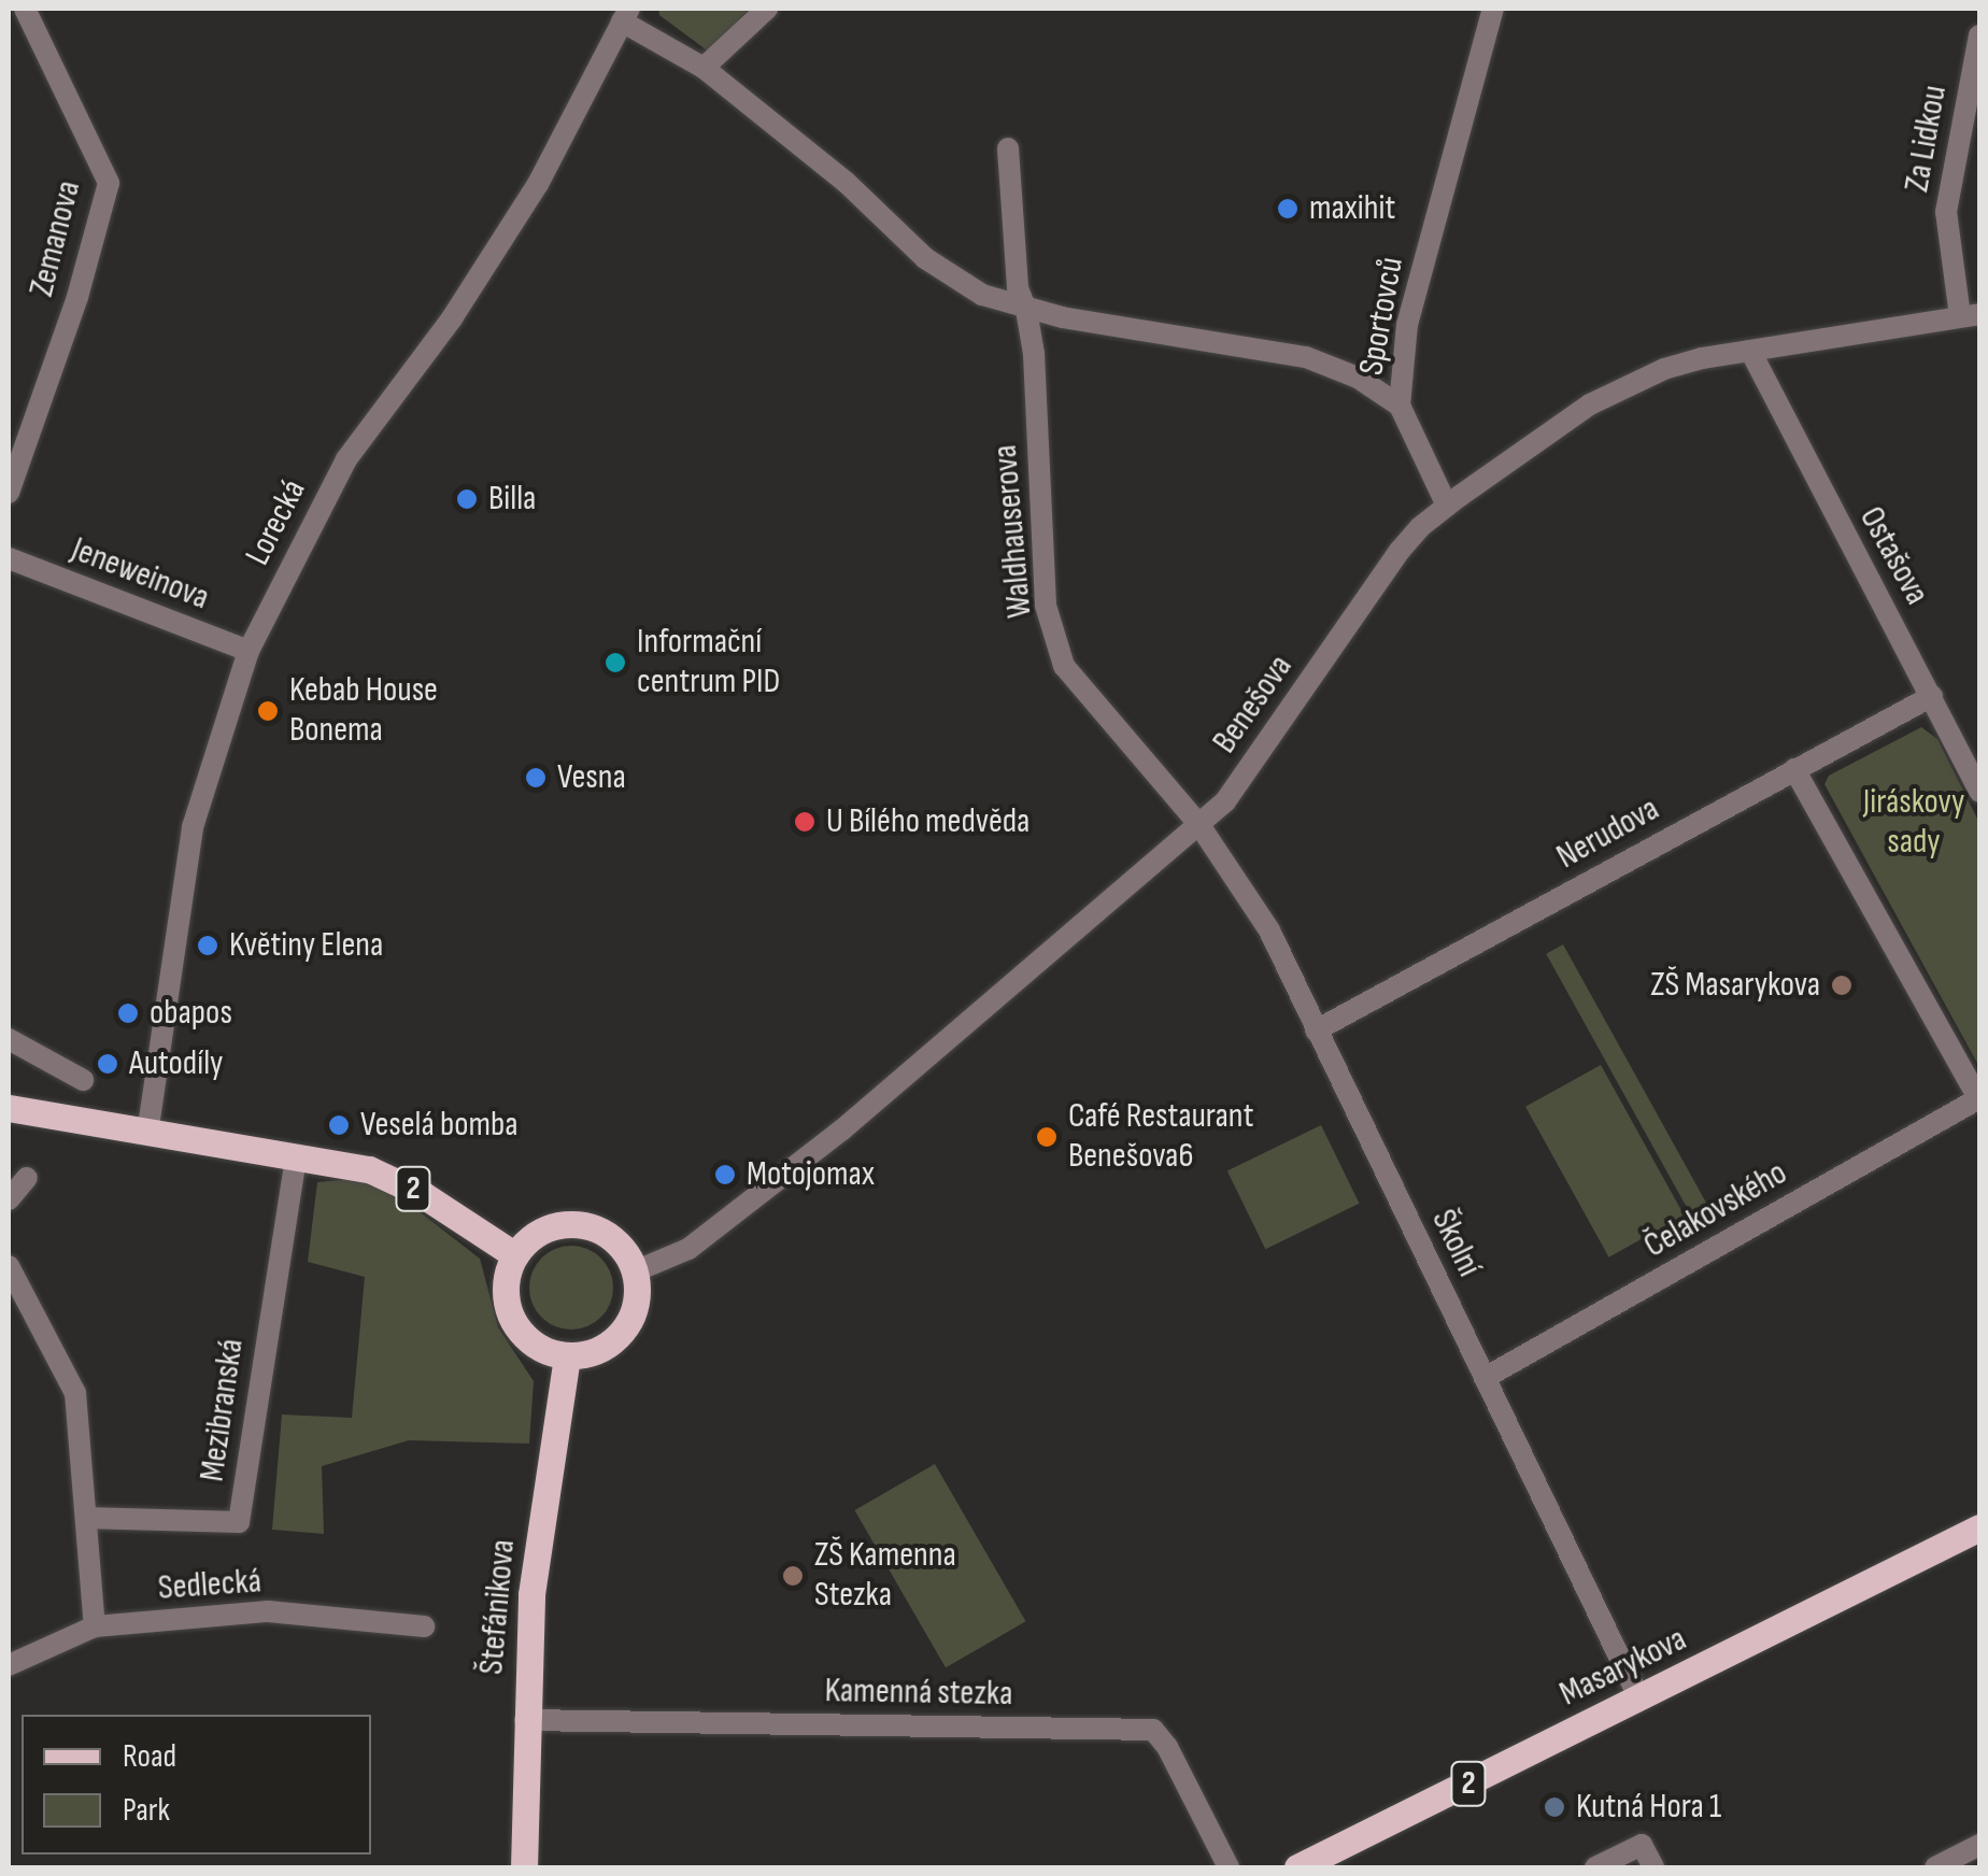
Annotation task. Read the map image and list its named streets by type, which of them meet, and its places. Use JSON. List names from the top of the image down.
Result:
{
  "streets": {
    "main road": ["2", "Štefánikova", "Masarykova"],
    "street": [
      "Za Lidkou",
      "Zemanova",
      "Sportovců",
      "Lorecká",
      "Waldhauserova",
      "Ostašova",
      "Jeneweinova",
      "Benešova",
      "Nerudova",
      "Čelakovského",
      "Školní",
      "Mezibranská",
      "Sedlecká",
      "Kamenná stezka"
    ]
  },
  "crossings": [
    ["Za Lidkou", "Benešova"],
    ["Sportovců", "Benešova"],
    ["Lorecká", "Jeneweinova"],
    ["Lorecká", "2"],
    ["Waldhauserova", "Benešova"],
    ["Waldhauserova", "Školní"],
    ["Ostašova", "Benešova"],
    ["Ostašova", "Nerudova"],
    ["Benešova", "2"],
    ["Benešova", "Školní"],
    ["Benešova", "Štefánikova"],
    ["Nerudova", "Školní"],
    ["2", "Mezibranská"],
    ["2", "Štefánikova"],
    ["Čelakovského", "Školní"],
    ["Školní", "Masarykova"],
    ["Štefánikova", "Kamenná stezka"]
  ],
  "parks": ["Jiráskovy sady"],
  "places": [
    "maxihit",
    "Billa",
    "Informační centrum PID",
    "Kebab House Bonema",
    "Vesna",
    "U Bílého medvěda",
    "Květiny Elena",
    "ZŠ Masarykova",
    "obapos",
    "Autodíly",
    "Veselá bomba",
    "Café Restaurant Benešova6",
    "Motojomax",
    "ZŠ Kamenna Stezka",
    "Kutná Hora 1"
  ],
  "legend": ["Road", "Park"]
}
